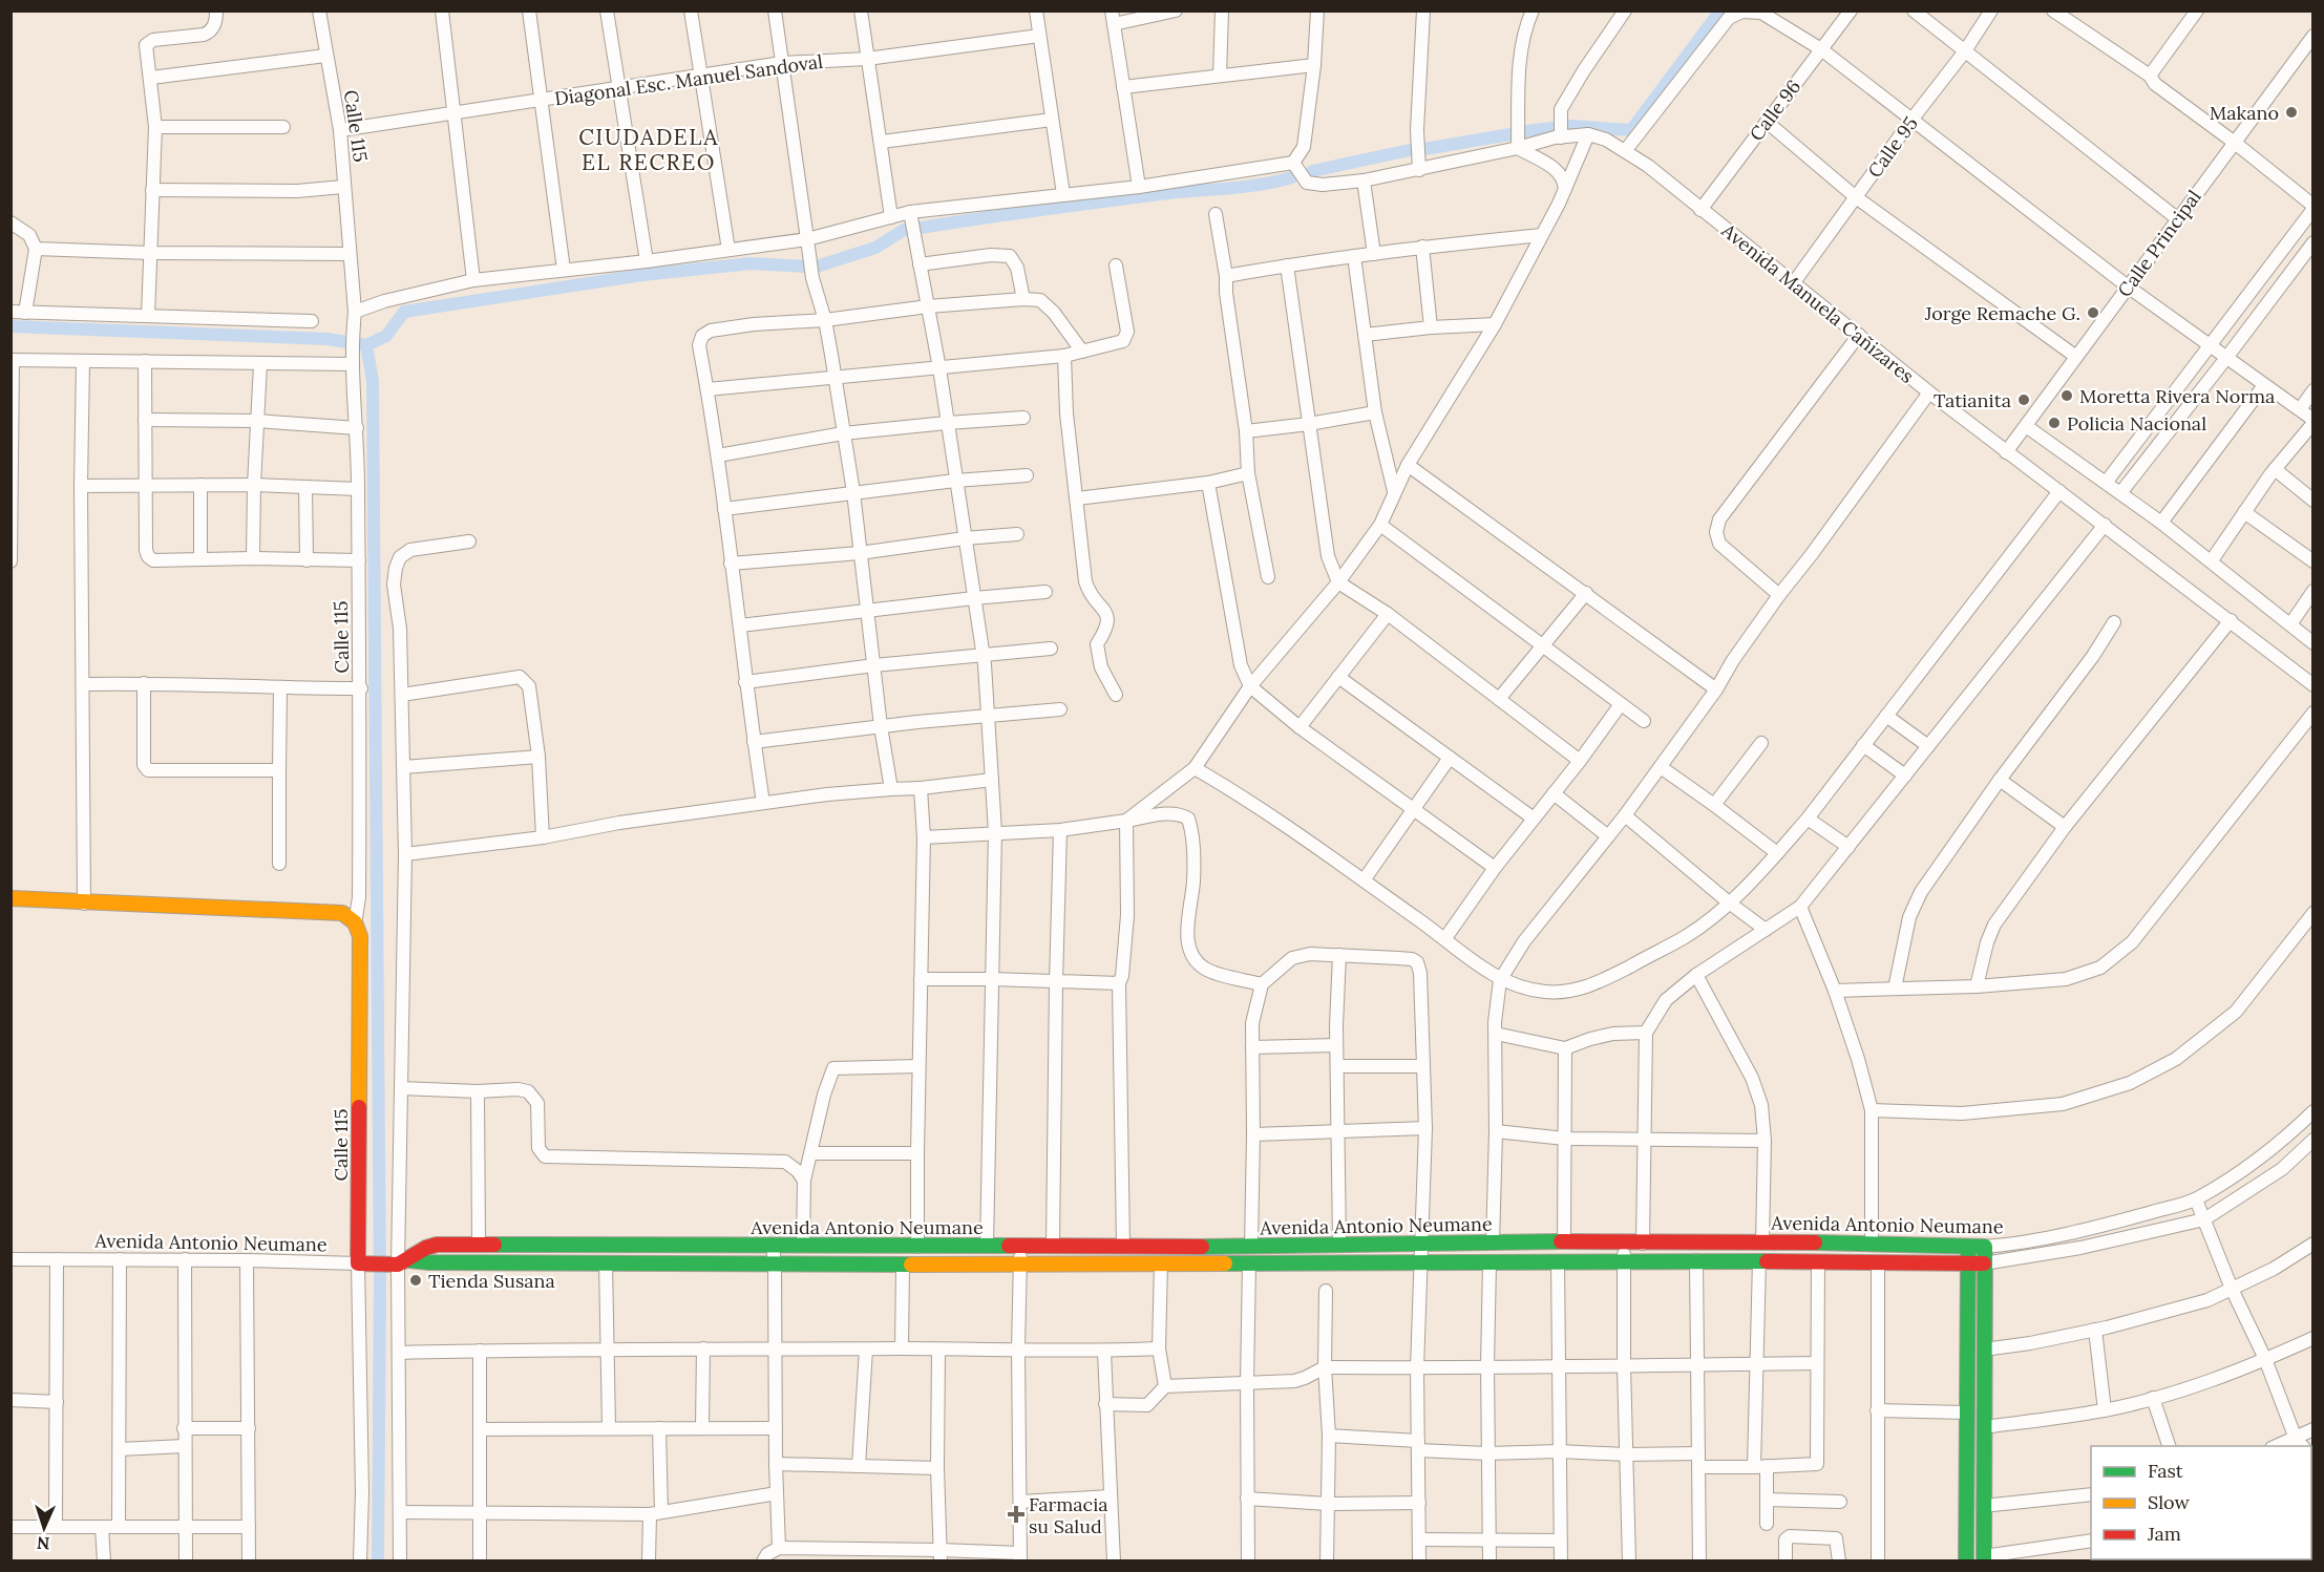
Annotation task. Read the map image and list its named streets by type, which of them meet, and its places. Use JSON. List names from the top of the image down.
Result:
{
  "streets": {
    "street": [
      "Diagonal Esc. Manuel Sandoval",
      "Calle 96",
      "Calle 115",
      "Calle 95",
      "Calle Principal",
      "Avenida Manuela Cañizares",
      "Avenida Antonio Neumane"
    ]
  },
  "crossings": [
    ["Diagonal Esc. Manuel Sandoval", "Calle 115"],
    ["Calle 96", "Avenida Manuela Cañizares"],
    ["Calle 115", "Avenida Antonio Neumane"],
    ["Calle 95", "Avenida Manuela Cañizares"],
    ["Calle Principal", "Avenida Manuela Cañizares"]
  ],
  "districts": ["CIUDADELA EL RECREO"],
  "places": {
    "other": [
      "Makano",
      "Jorge Remache G.",
      "Moretta Rivera Norma",
      "Tatianita",
      "Policia Nacional",
      "Tienda Susana"
    ],
    "health": ["Farmacia su Salud"]
  },
  "legend": ["Fast", "Slow", "Jam"],
  "north": "bottom"
}
